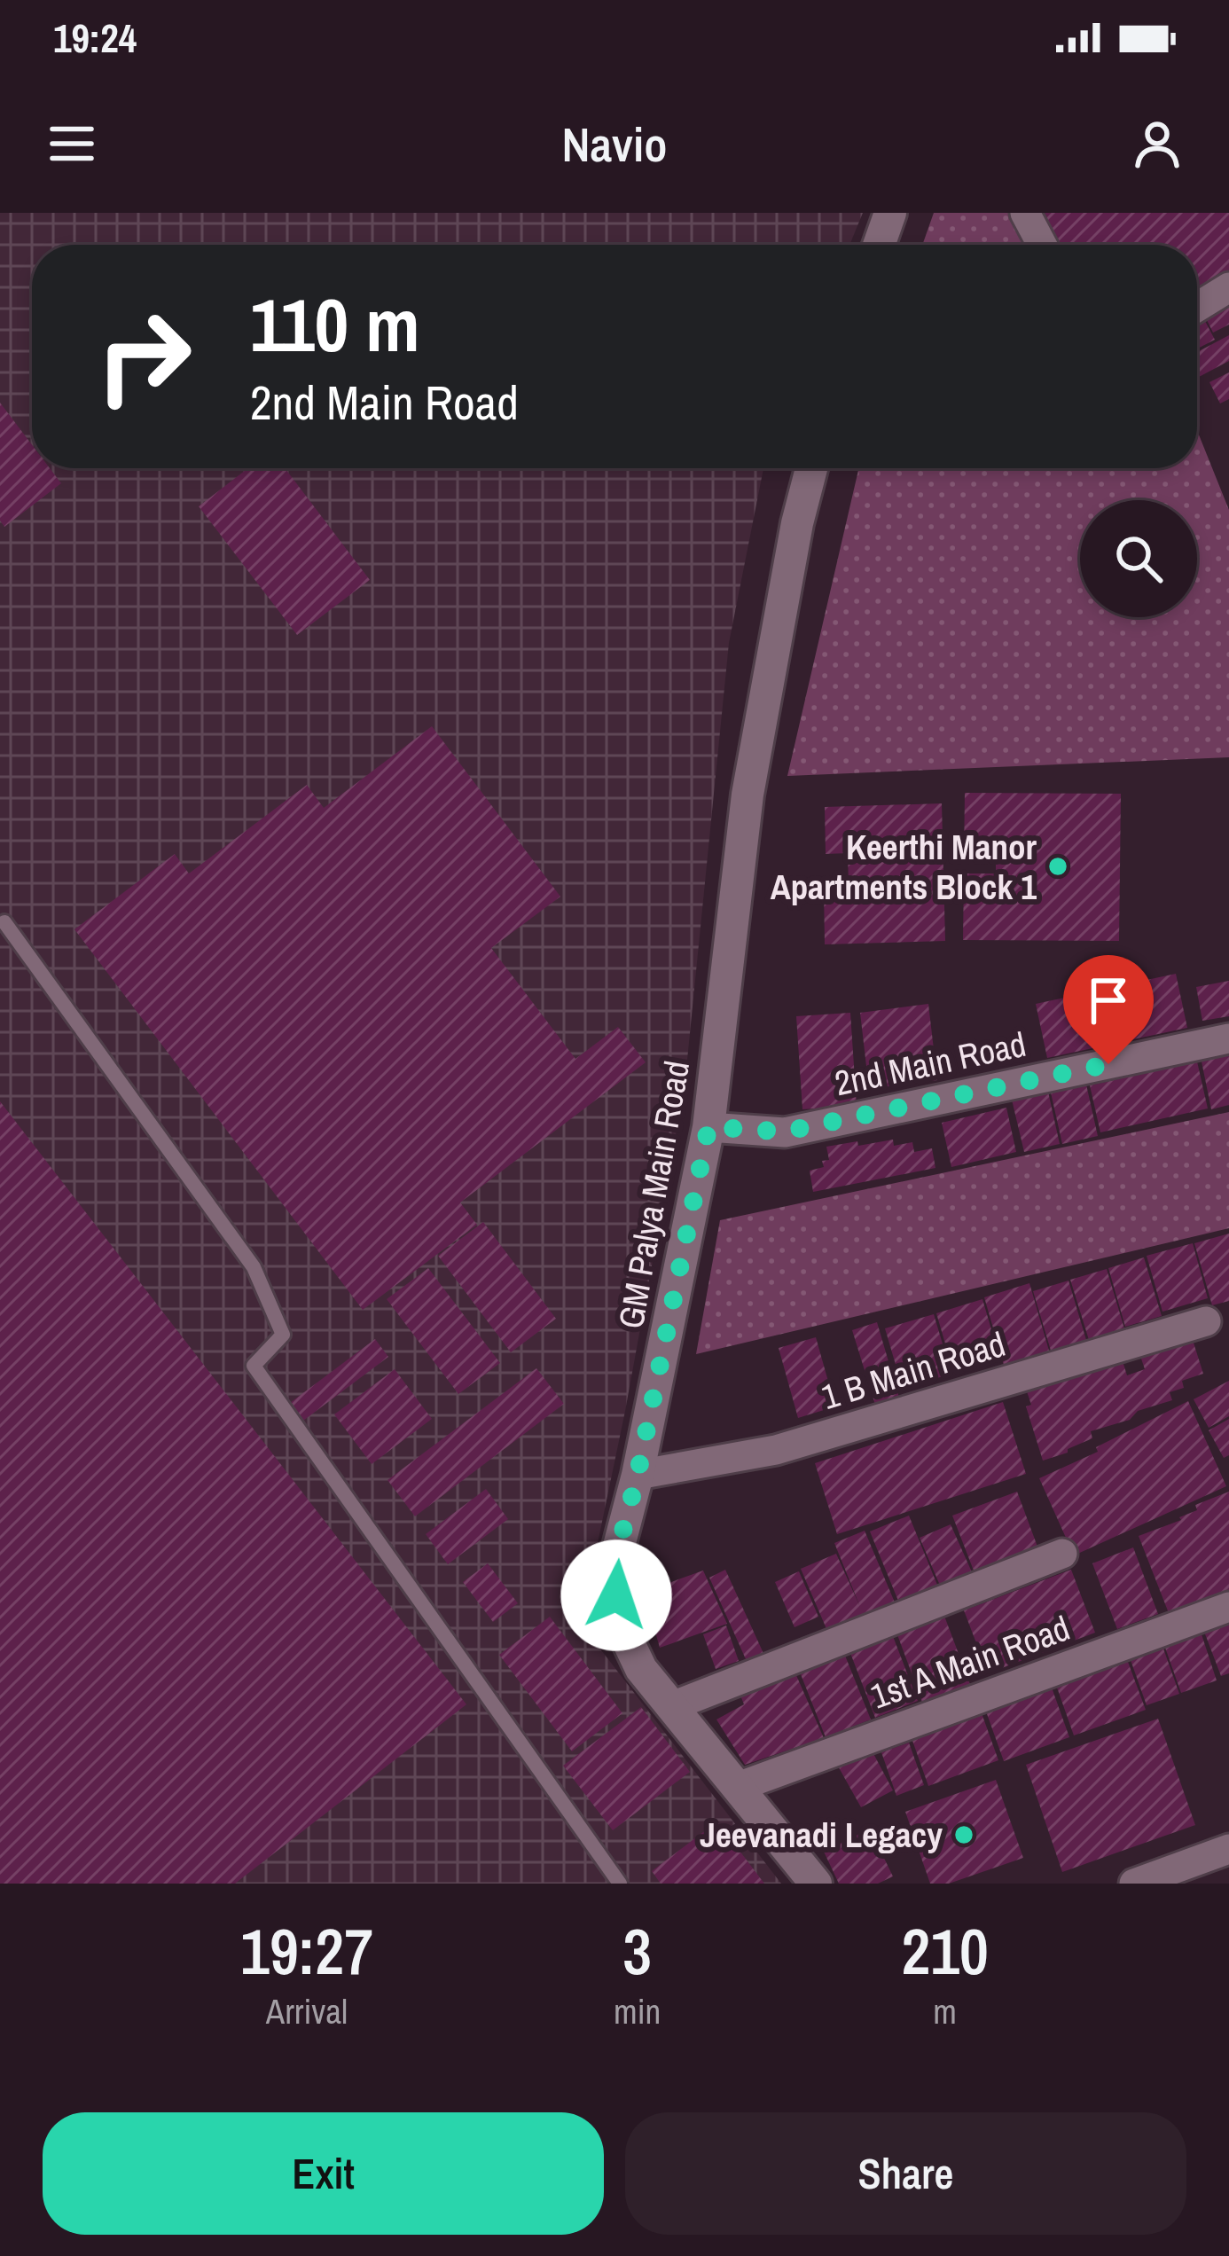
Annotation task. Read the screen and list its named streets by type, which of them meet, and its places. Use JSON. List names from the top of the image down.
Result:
{
  "streets": {
    "main road": ["GM Palya Main Road"],
    "street": ["2nd Main Road", "1 B Main Road", "1st A Main Road"]
  },
  "crossings": [
    ["2nd Main Road", "GM Palya Main Road"],
    ["GM Palya Main Road", "1 B Main Road"],
    ["GM Palya Main Road", "1st A Main Road"]
  ],
  "places": ["Keerthi Manor Apartments Block 1", "Jeevanadi Legacy"],
  "page": {
    "status": "19:24",
    "header": "Navio",
    "turn": ["110 m", "2nd Main Road"],
    "eta": [
      "19:27",
      "Arrival",
      "3",
      "min",
      "210",
      "m"
    ],
    "buttons": ["Exit", "Share"]
  }
}
